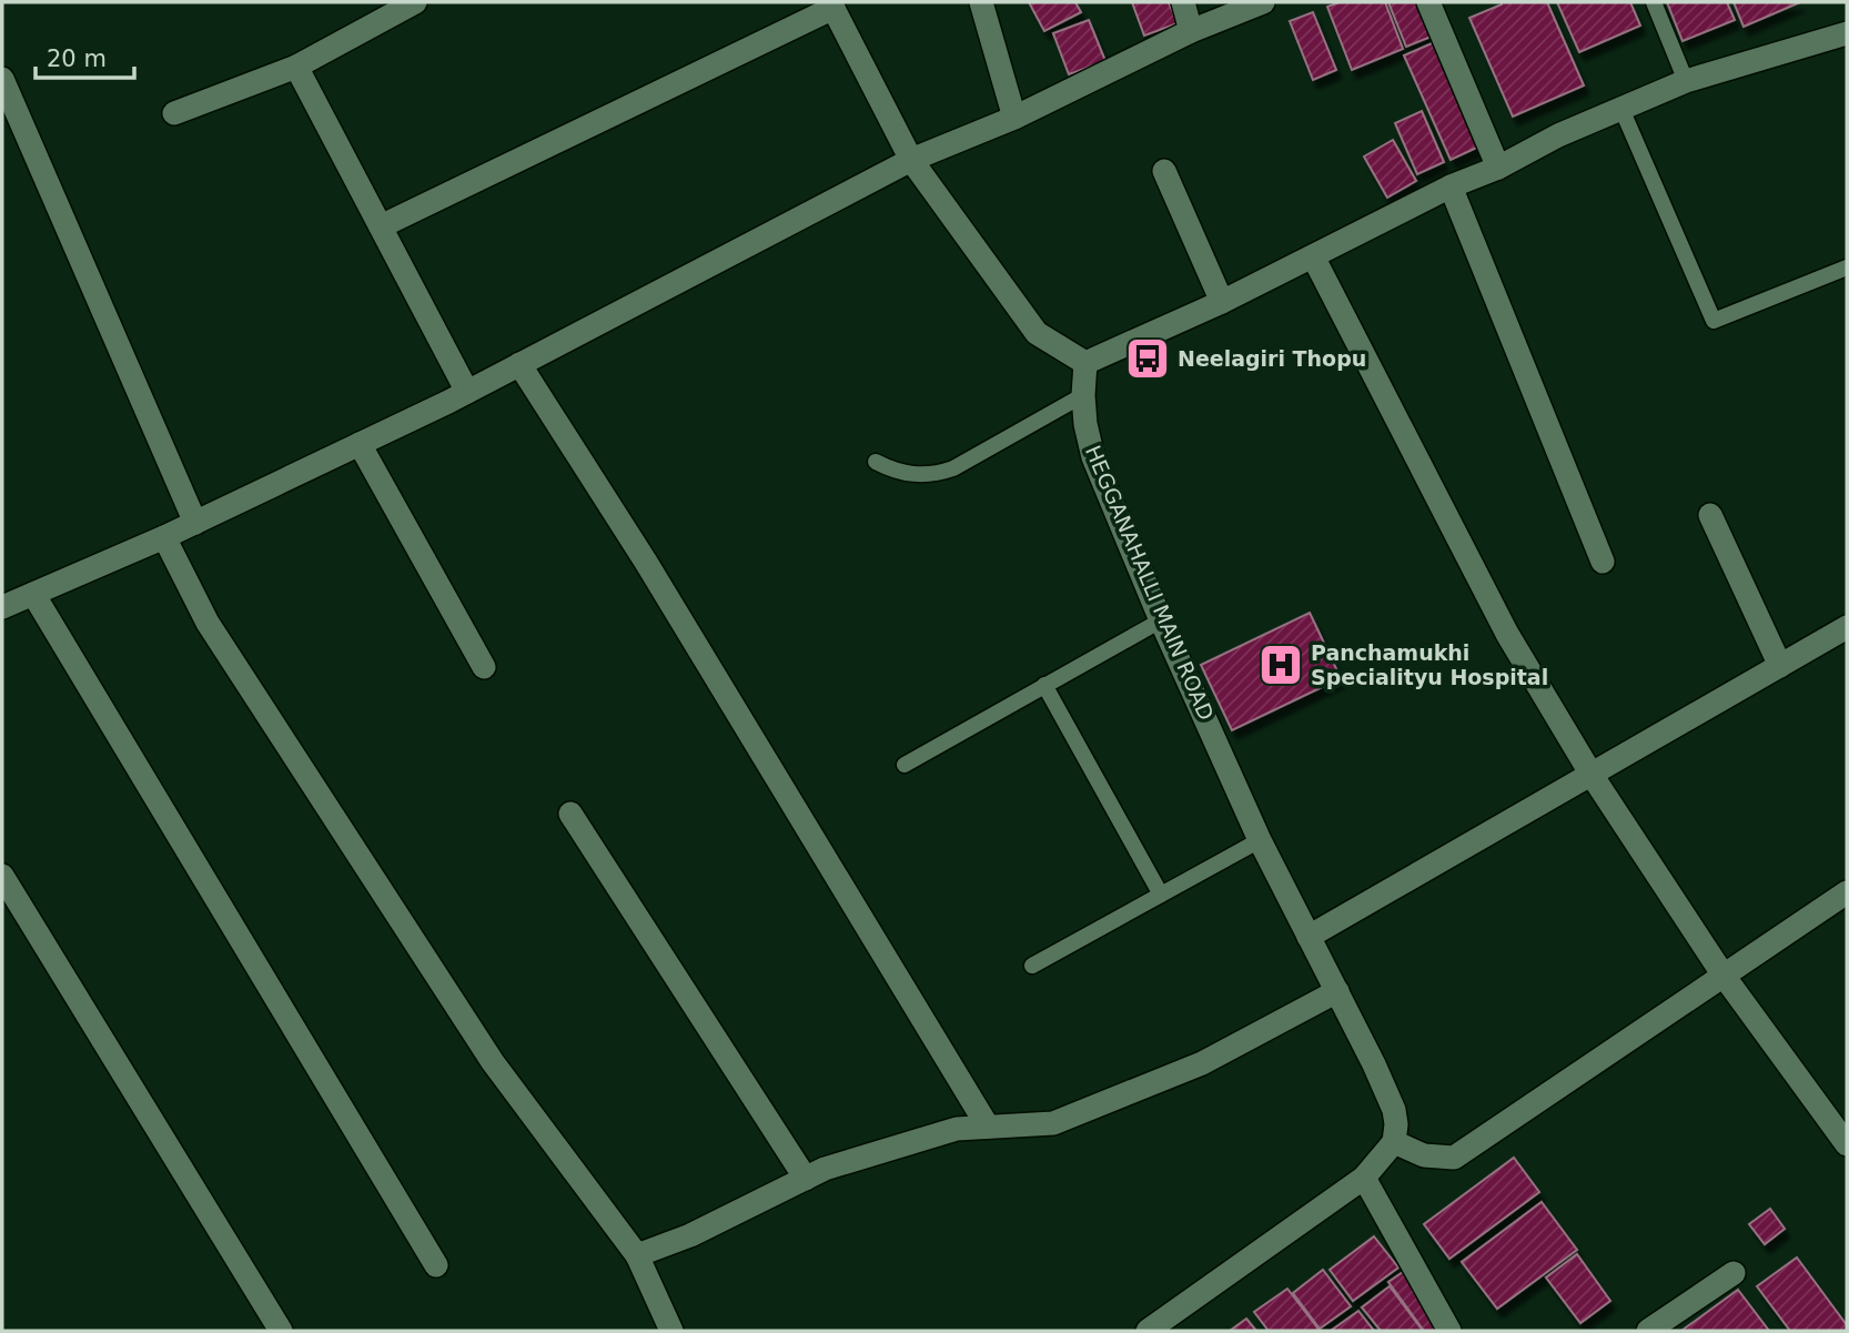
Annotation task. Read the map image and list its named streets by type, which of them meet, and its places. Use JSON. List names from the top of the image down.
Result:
{
  "streets": {
    "street": ["HEGGANAHALLI MAIN ROAD"]
  },
  "places": {
    "bus stop": ["Neelagiri Thopu"],
    "hospital": ["Panchamukhi Specialityu Hospital"]
  },
  "scale_bar": "20 m"
}
